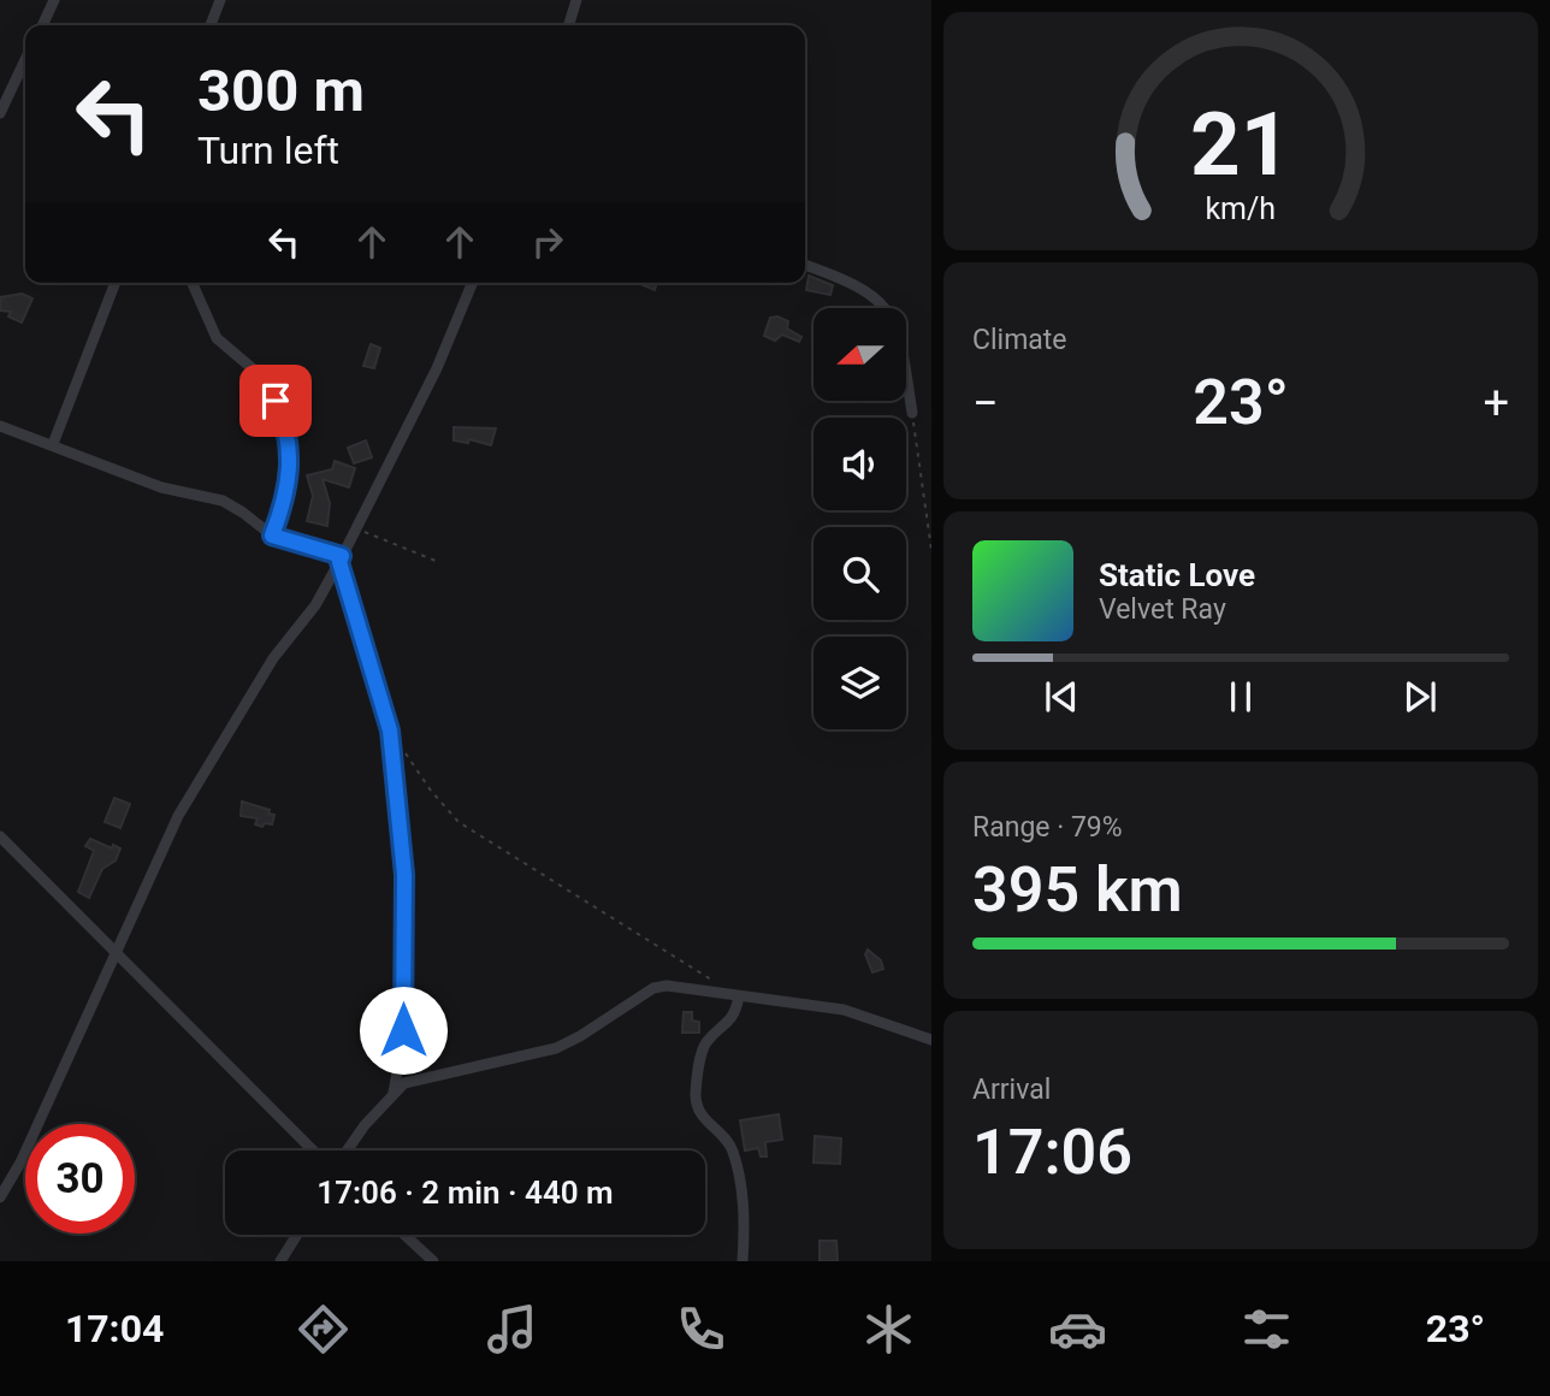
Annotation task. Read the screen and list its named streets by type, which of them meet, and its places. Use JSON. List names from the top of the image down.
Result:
{
  "north": "left",
  "page": {
    "turn": ["300 m", "Turn left"],
    "tile": [
      "Climate",
      ["Range · 79%", "395 km"],
      ["Arrival", "17:06"]
    ],
    "heat": ["−", "23°", "+"],
    "song": ["Static Love", "Velvet Ray"],
    "limit": "30",
    "trip": "17:06 · 2 min · 440 m",
    "tabs": ["17:04", "23°"],
    "gauge": ["21", "km/h"]
  }
}
